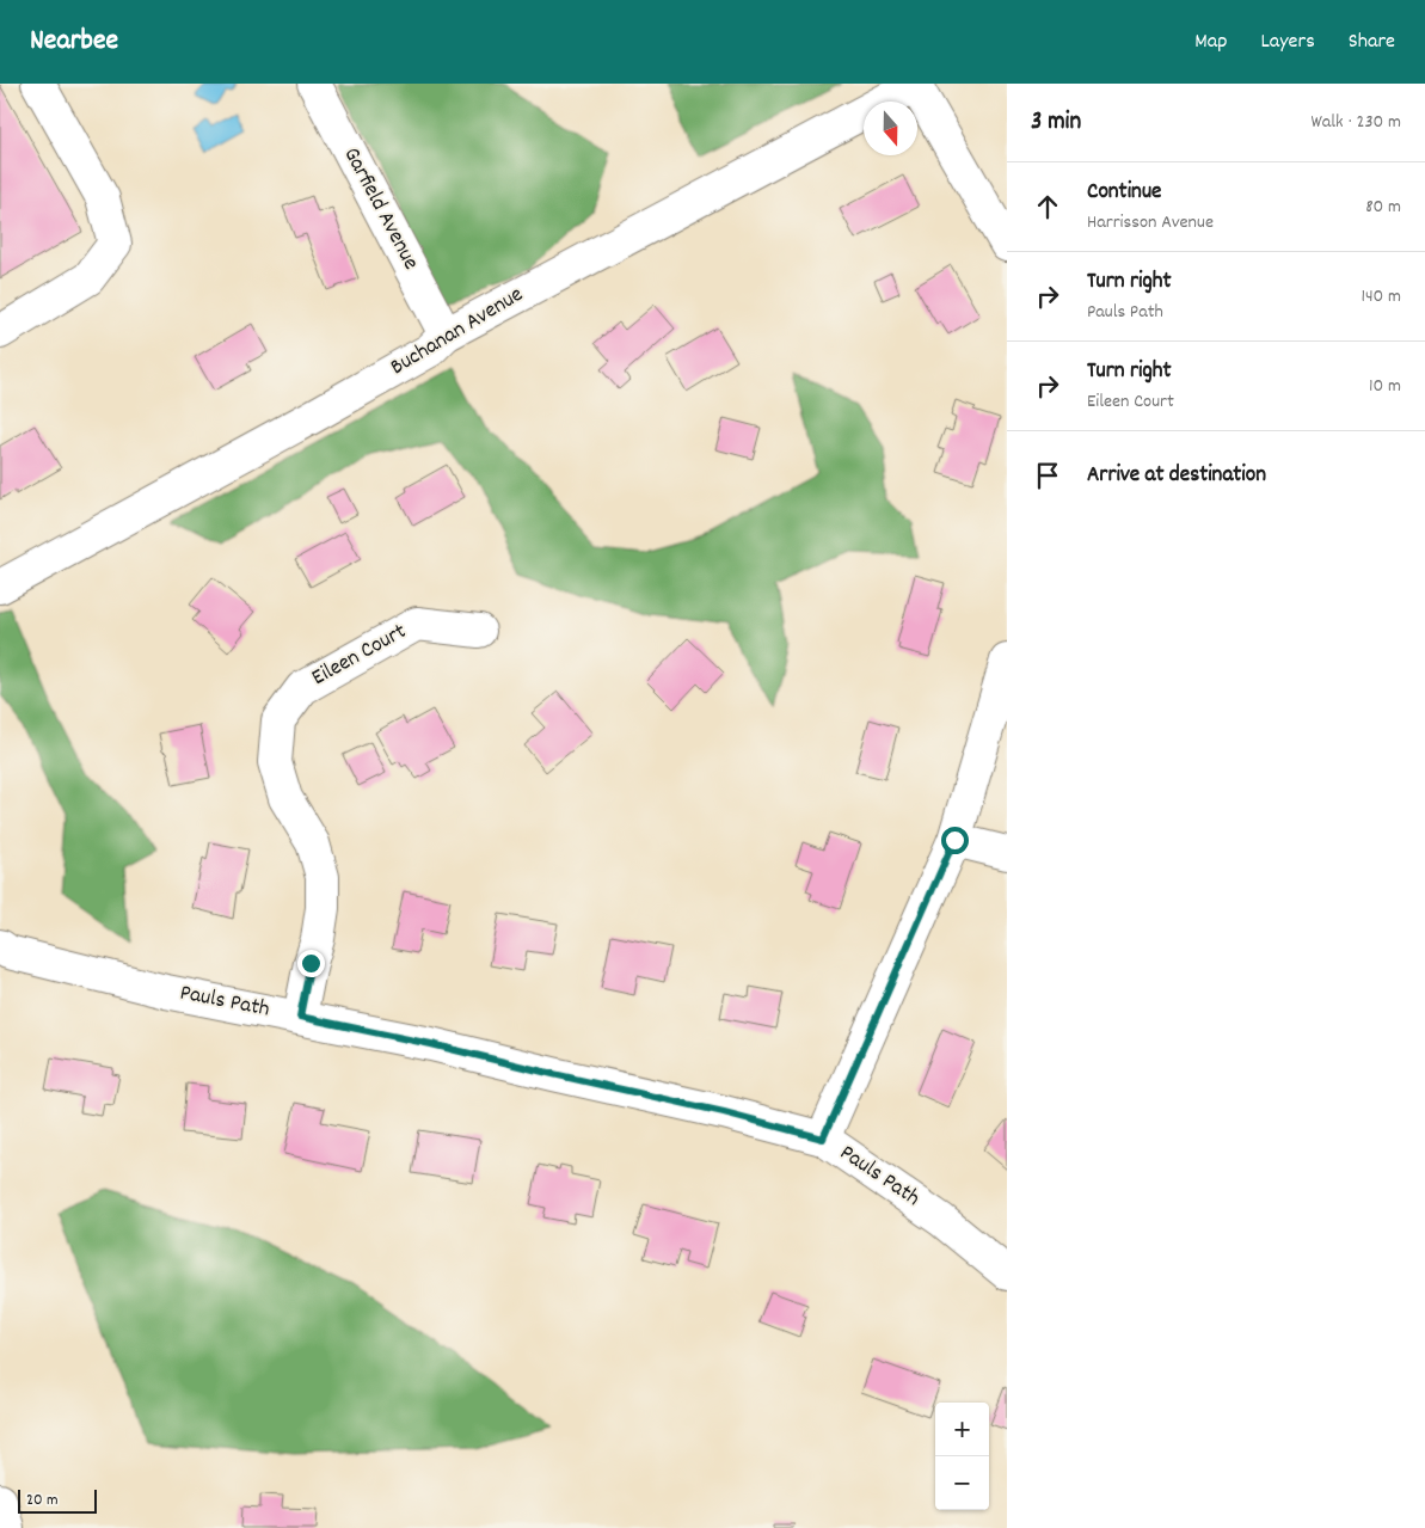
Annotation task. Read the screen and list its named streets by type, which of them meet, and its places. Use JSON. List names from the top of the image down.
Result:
{
  "streets": {
    "street": [
      "Garfield Avenue",
      "Buchanan Avenue",
      "Eileen Court",
      "Pauls Path"
    ]
  },
  "crossings": [
    ["Garfield Avenue", "Buchanan Avenue"],
    ["Eileen Court", "Pauls Path"]
  ],
  "scale_bar": "20 m",
  "north": "bottom",
  "page": {
    "header": "Nearbee",
    "nav": ["Map", "Layers", "Share"],
    "heading": ["3 min", "Walk · 230 m"],
    "list": [
      ["Continue", "Harrisson Avenue", "80 m"],
      ["Turn right", "Pauls Path", "140 m"],
      ["Turn right", "Eileen Court", "10 m"],
      "Arrive at destination"
    ],
    "map_buttons": ["+", "−"],
    "scale": "20 m"
  }
}
